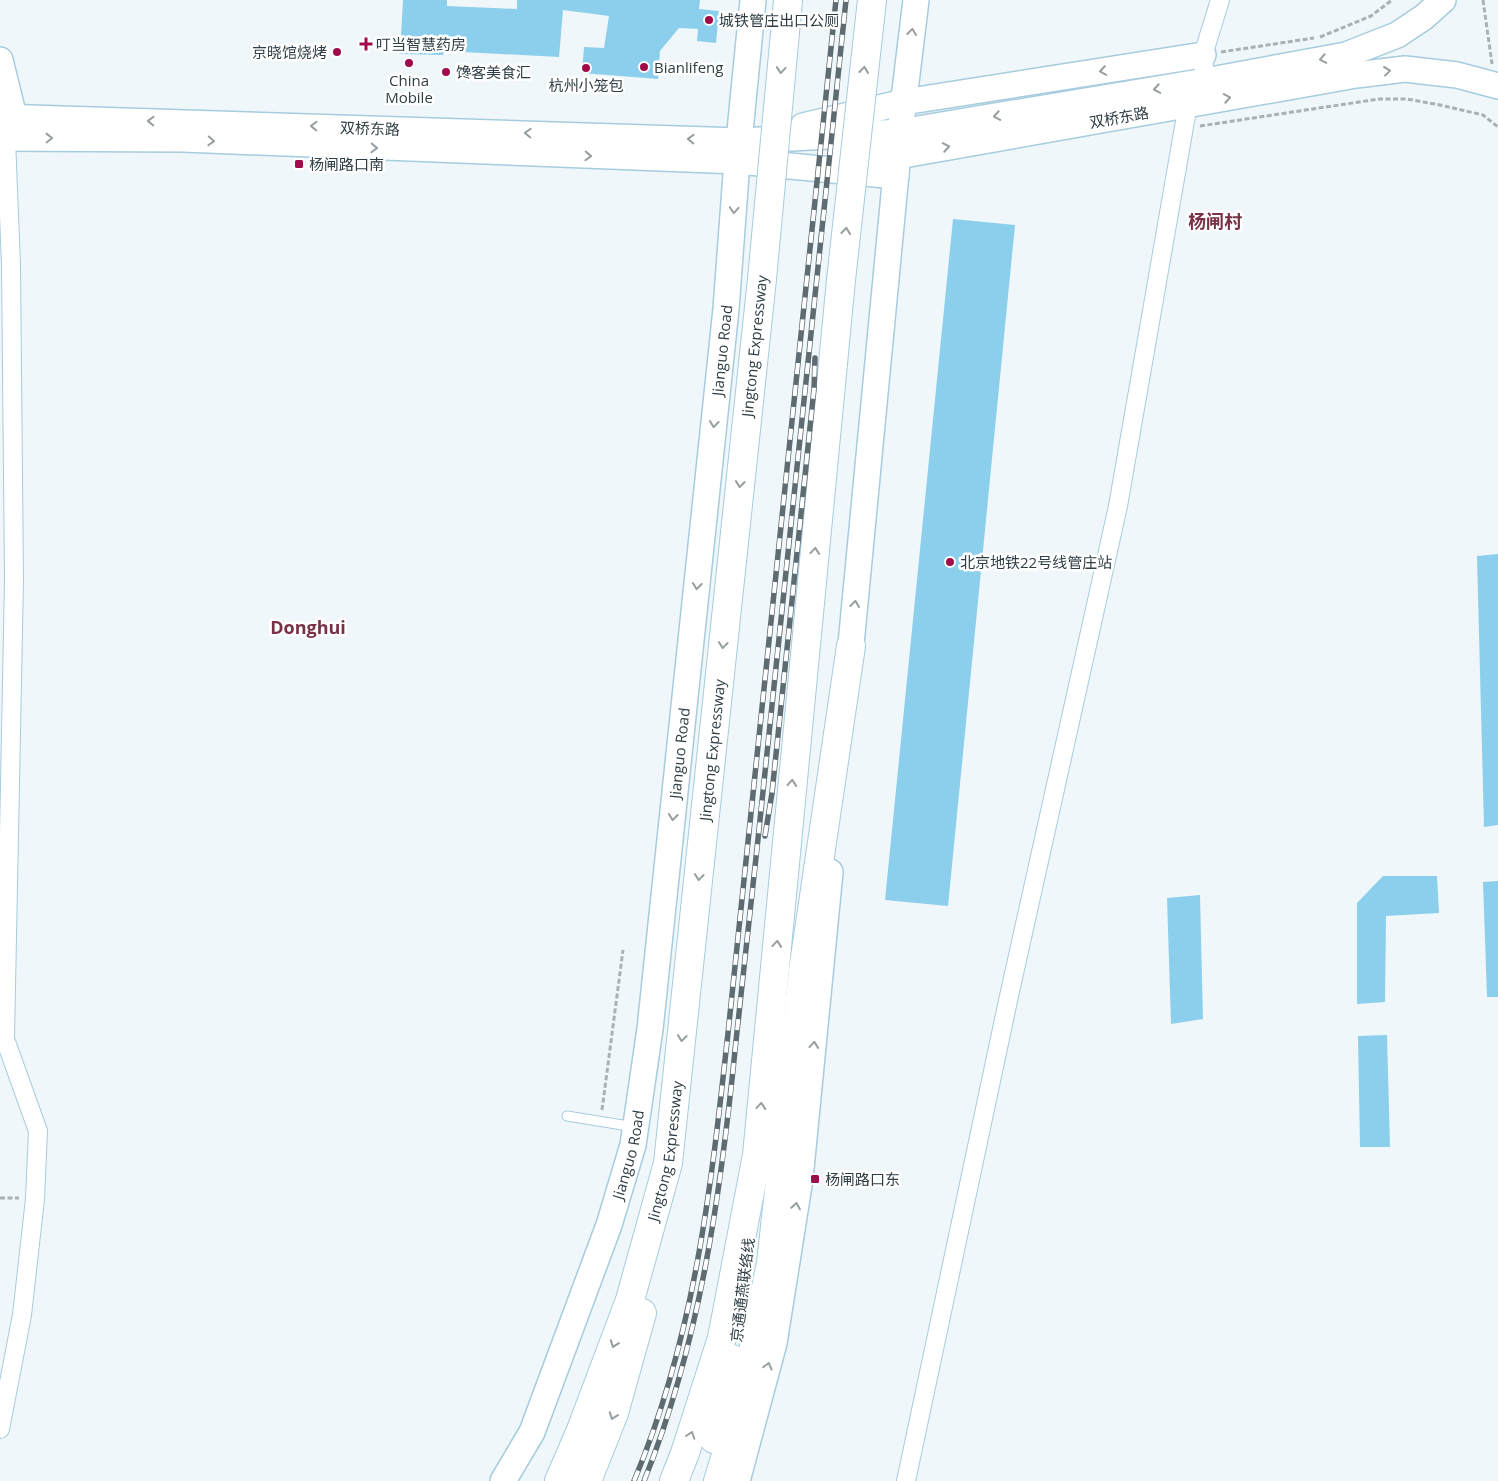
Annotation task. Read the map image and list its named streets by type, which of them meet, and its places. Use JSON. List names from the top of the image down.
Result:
{
  "streets": {
    "highway": ["Jingtong Expressway", "京通通燕联络线"],
    "main road": ["双桥东路", "Jianguo Road"]
  },
  "crossings": [
    ["双桥东路", "Jianguo Road"]
  ],
  "districts": ["杨闸村", "Donghui"],
  "places": {
    "other": [
      "城铁管庄出口公厕",
      "京晓馆烧烤",
      "China Mobile",
      "Bianlifeng",
      "杭州小笼包",
      "馋客美食汇",
      "北京地铁22号线管庄站"
    ],
    "health": ["叮当智慧药房"],
    "transit": ["杨闸路口南", "杨闸路口东"]
  }
}
